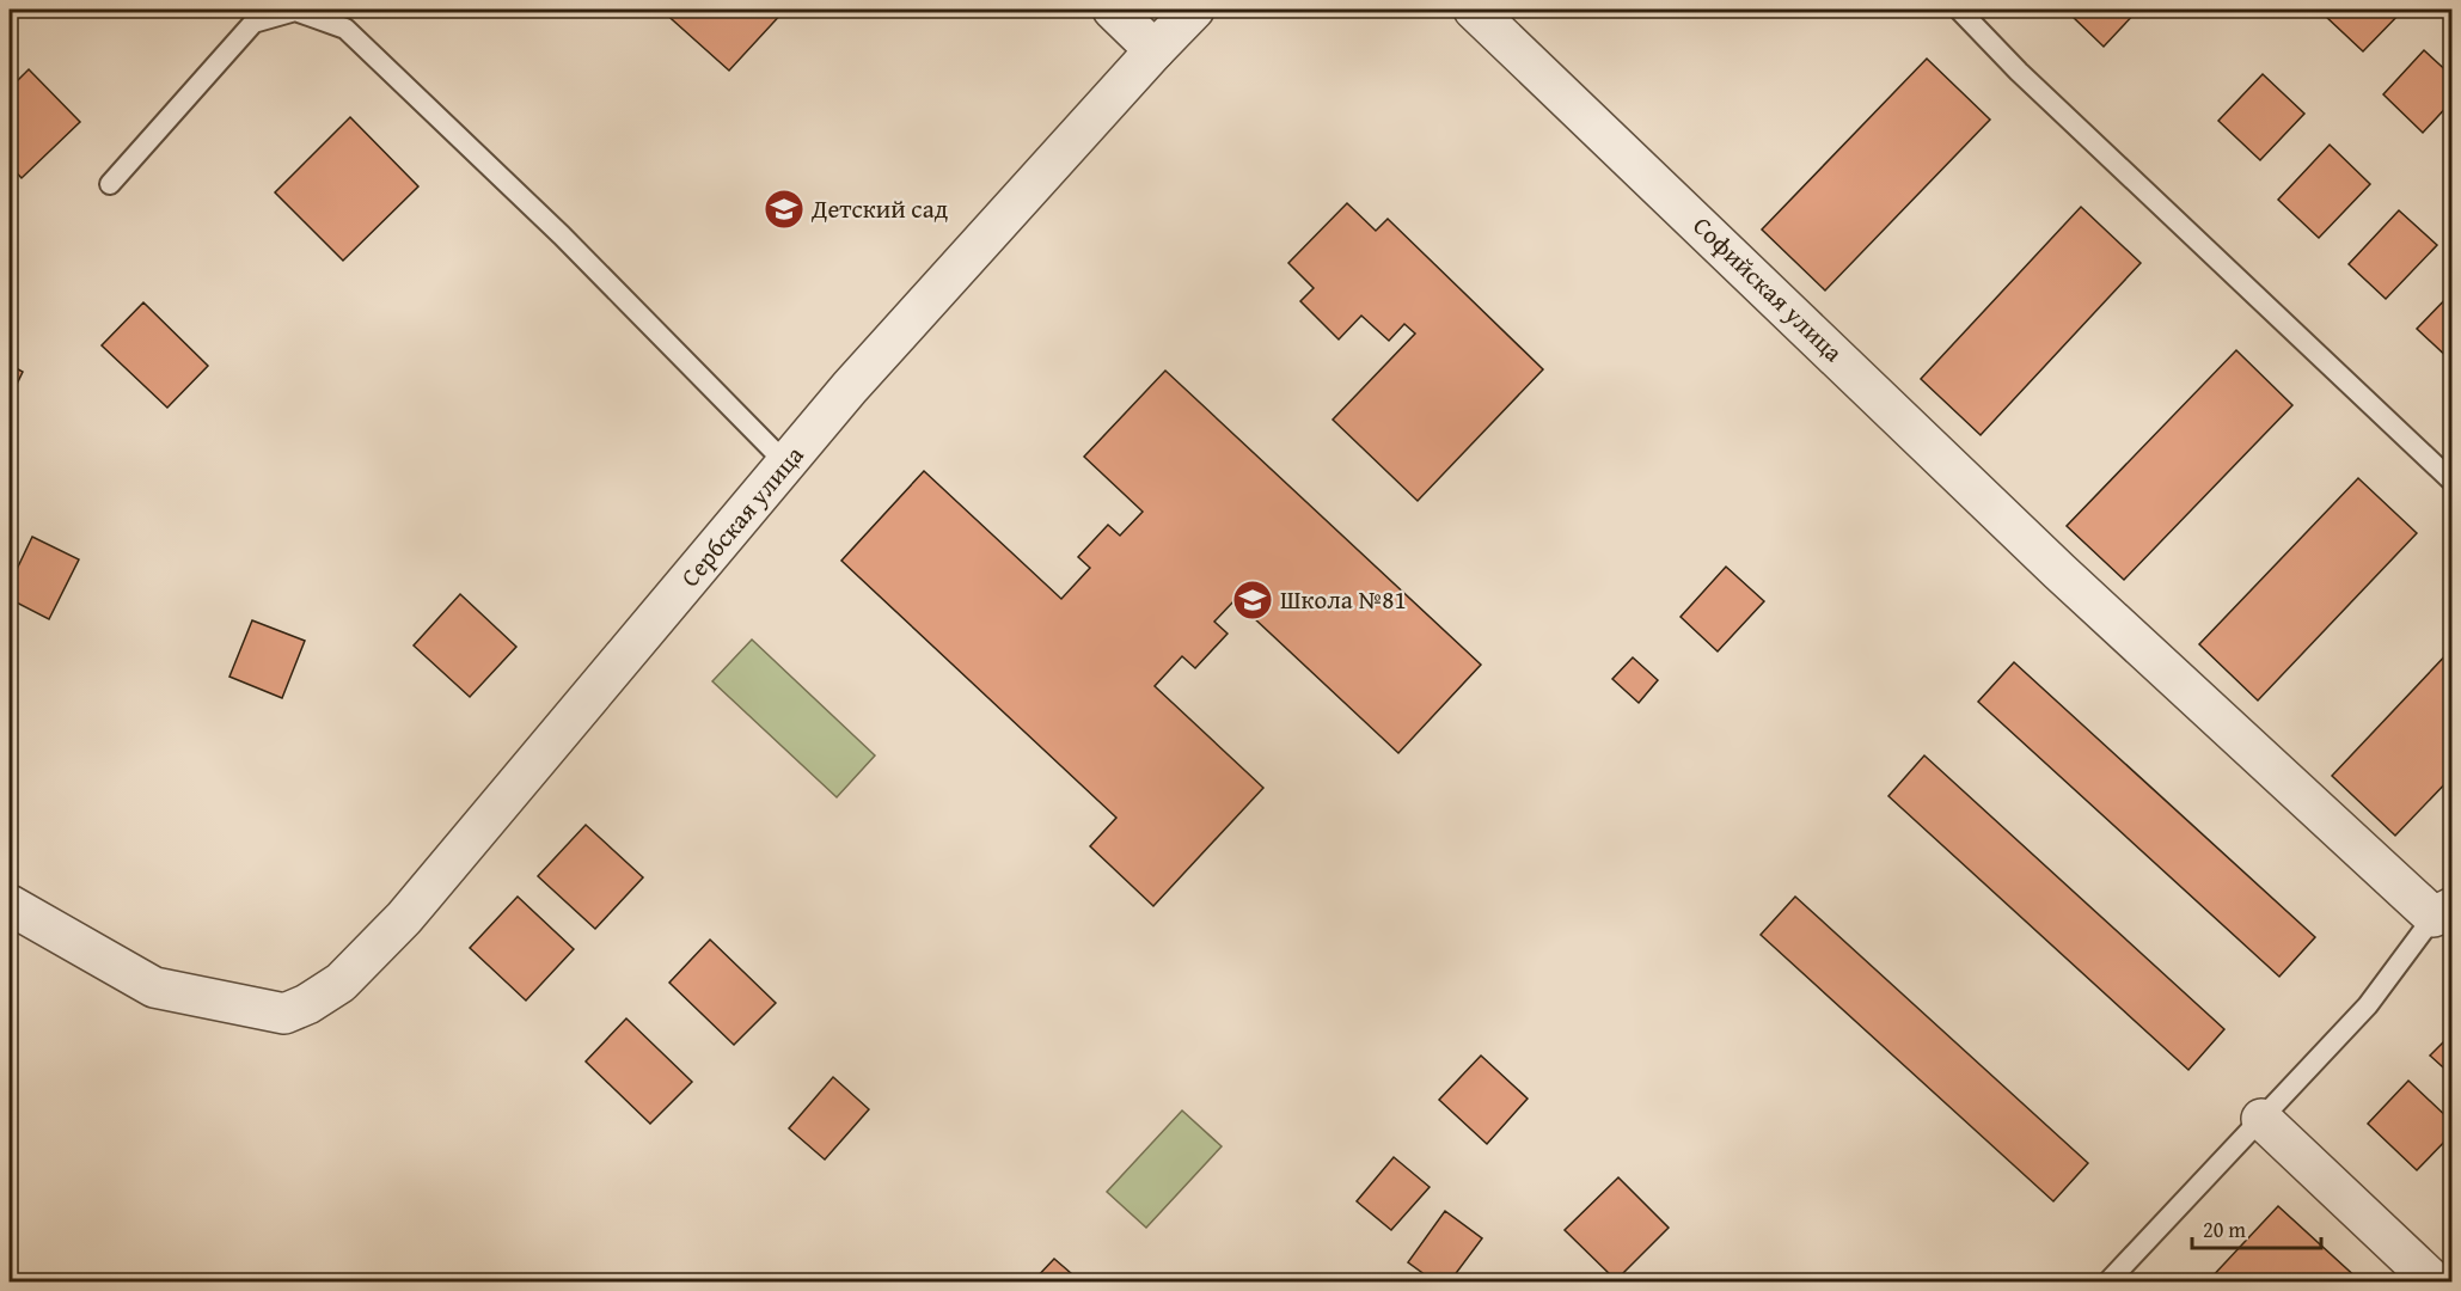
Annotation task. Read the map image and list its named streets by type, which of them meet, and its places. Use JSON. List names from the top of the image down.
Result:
{
  "streets": {
    "street": ["Софийская улица", "Сербская улица"]
  },
  "places": {
    "school or university": ["Детский сад", "Школа №81"]
  },
  "scale_bar": "20 m"
}
